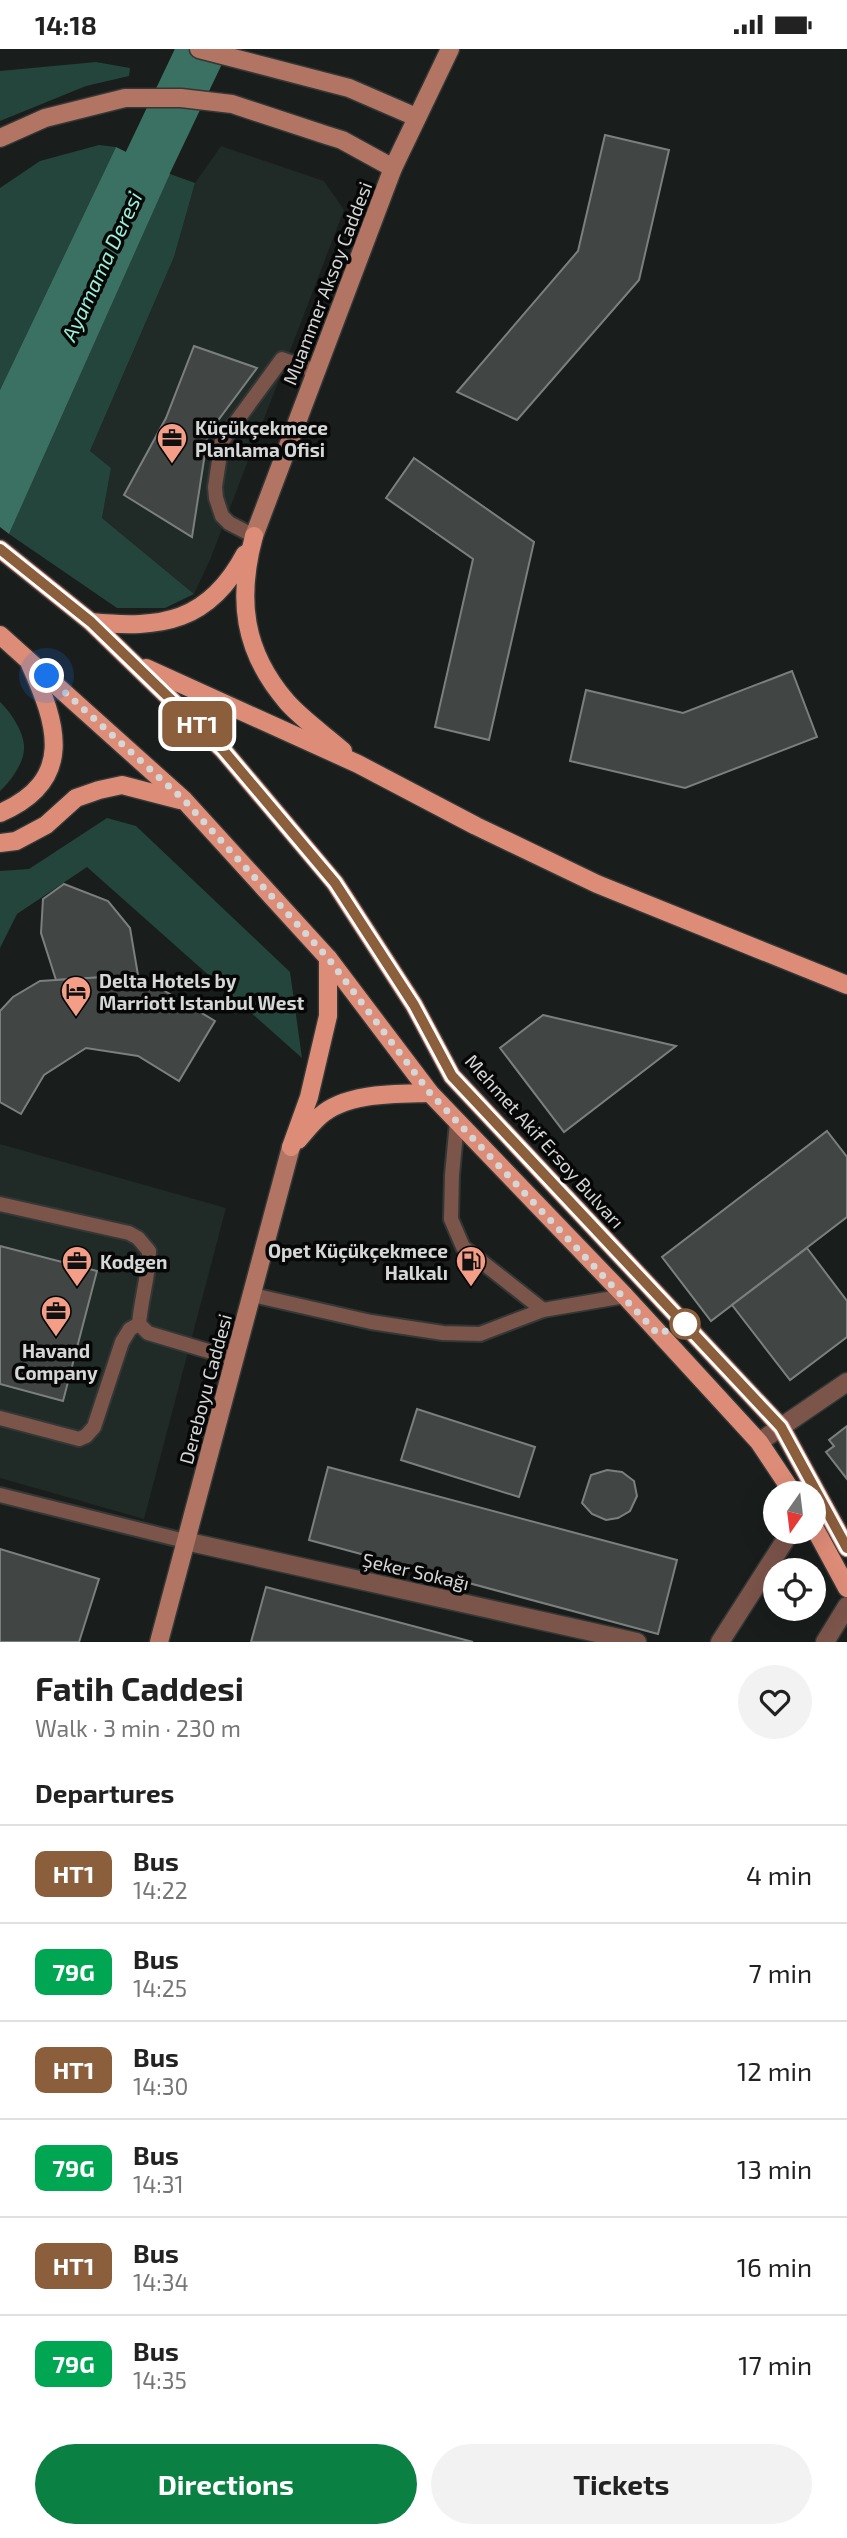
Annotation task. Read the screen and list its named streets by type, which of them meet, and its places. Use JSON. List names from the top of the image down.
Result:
{
  "streets": {
    "main road": ["Muammer Aksoy Caddesi", "Mehmet Akif Ersoy Bulvarı", "Dereboyu Caddesi"],
    "street": ["Şeker Sokağı"]
  },
  "crossings": [
    ["Dereboyu Caddesi", "Şeker Sokağı"]
  ],
  "water": ["Ayamama Deresi"],
  "places": {
    "office": ["Küçükçekmece Planlama Ofisi", "Kodgen", "Havand Company"],
    "hotel": ["Delta Hotels by Marriott Istanbul West"],
    "fuel station": ["Opet Küçükçekmece Halkalı"]
  },
  "lines": ["bus line HT1"],
  "north": "bottom",
  "page": {
    "status": "14:18",
    "on_map": "HT1",
    "heading": [
      ["Fatih Caddesi", "Walk · 3 min · 230 m"],
      "Departures"
    ],
    "list": [
      {
        "mark": "HT1",
        "name": "Bus",
        "note": "14:22",
        "value": "4 min"
      },
      {
        "mark": "79G",
        "name": "Bus",
        "note": "14:25",
        "value": "7 min"
      },
      {
        "mark": "HT1",
        "name": "Bus",
        "note": "14:30",
        "value": "12 min"
      },
      {
        "mark": "79G",
        "name": "Bus",
        "note": "14:31",
        "value": "13 min"
      },
      {
        "mark": "HT1",
        "name": "Bus",
        "note": "14:34",
        "value": "16 min"
      },
      {
        "mark": "79G",
        "name": "Bus",
        "note": "14:35",
        "value": "17 min"
      }
    ],
    "buttons": ["Directions", "Tickets"]
  }
}
